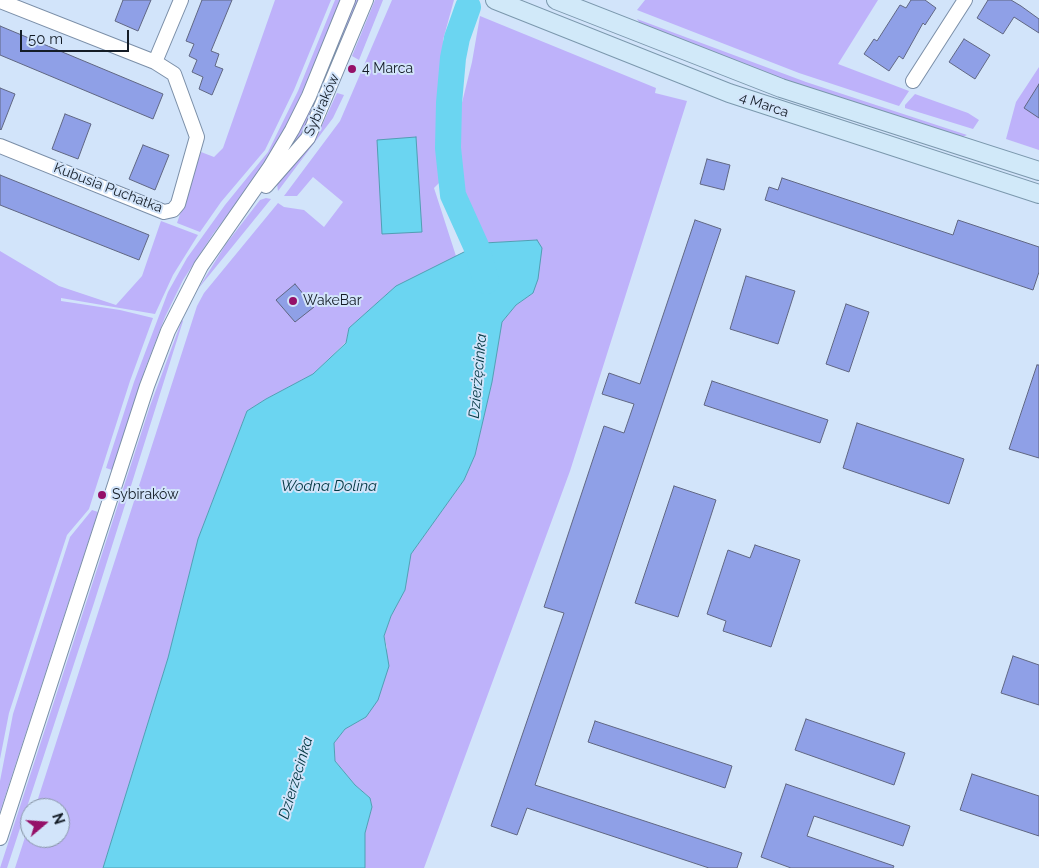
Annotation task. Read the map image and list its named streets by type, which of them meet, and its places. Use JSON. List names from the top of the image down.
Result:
{
  "streets": {
    "main road": ["4 Marca"],
    "street": ["Sybiraków", "Kubusia Puchatka"]
  },
  "water": ["Dzierżęcinka", "Wodna Dolina"],
  "places": ["4 Marca", "WakeBar", "Sybiraków"],
  "scale_bar": "50 m",
  "north": "right"
}
